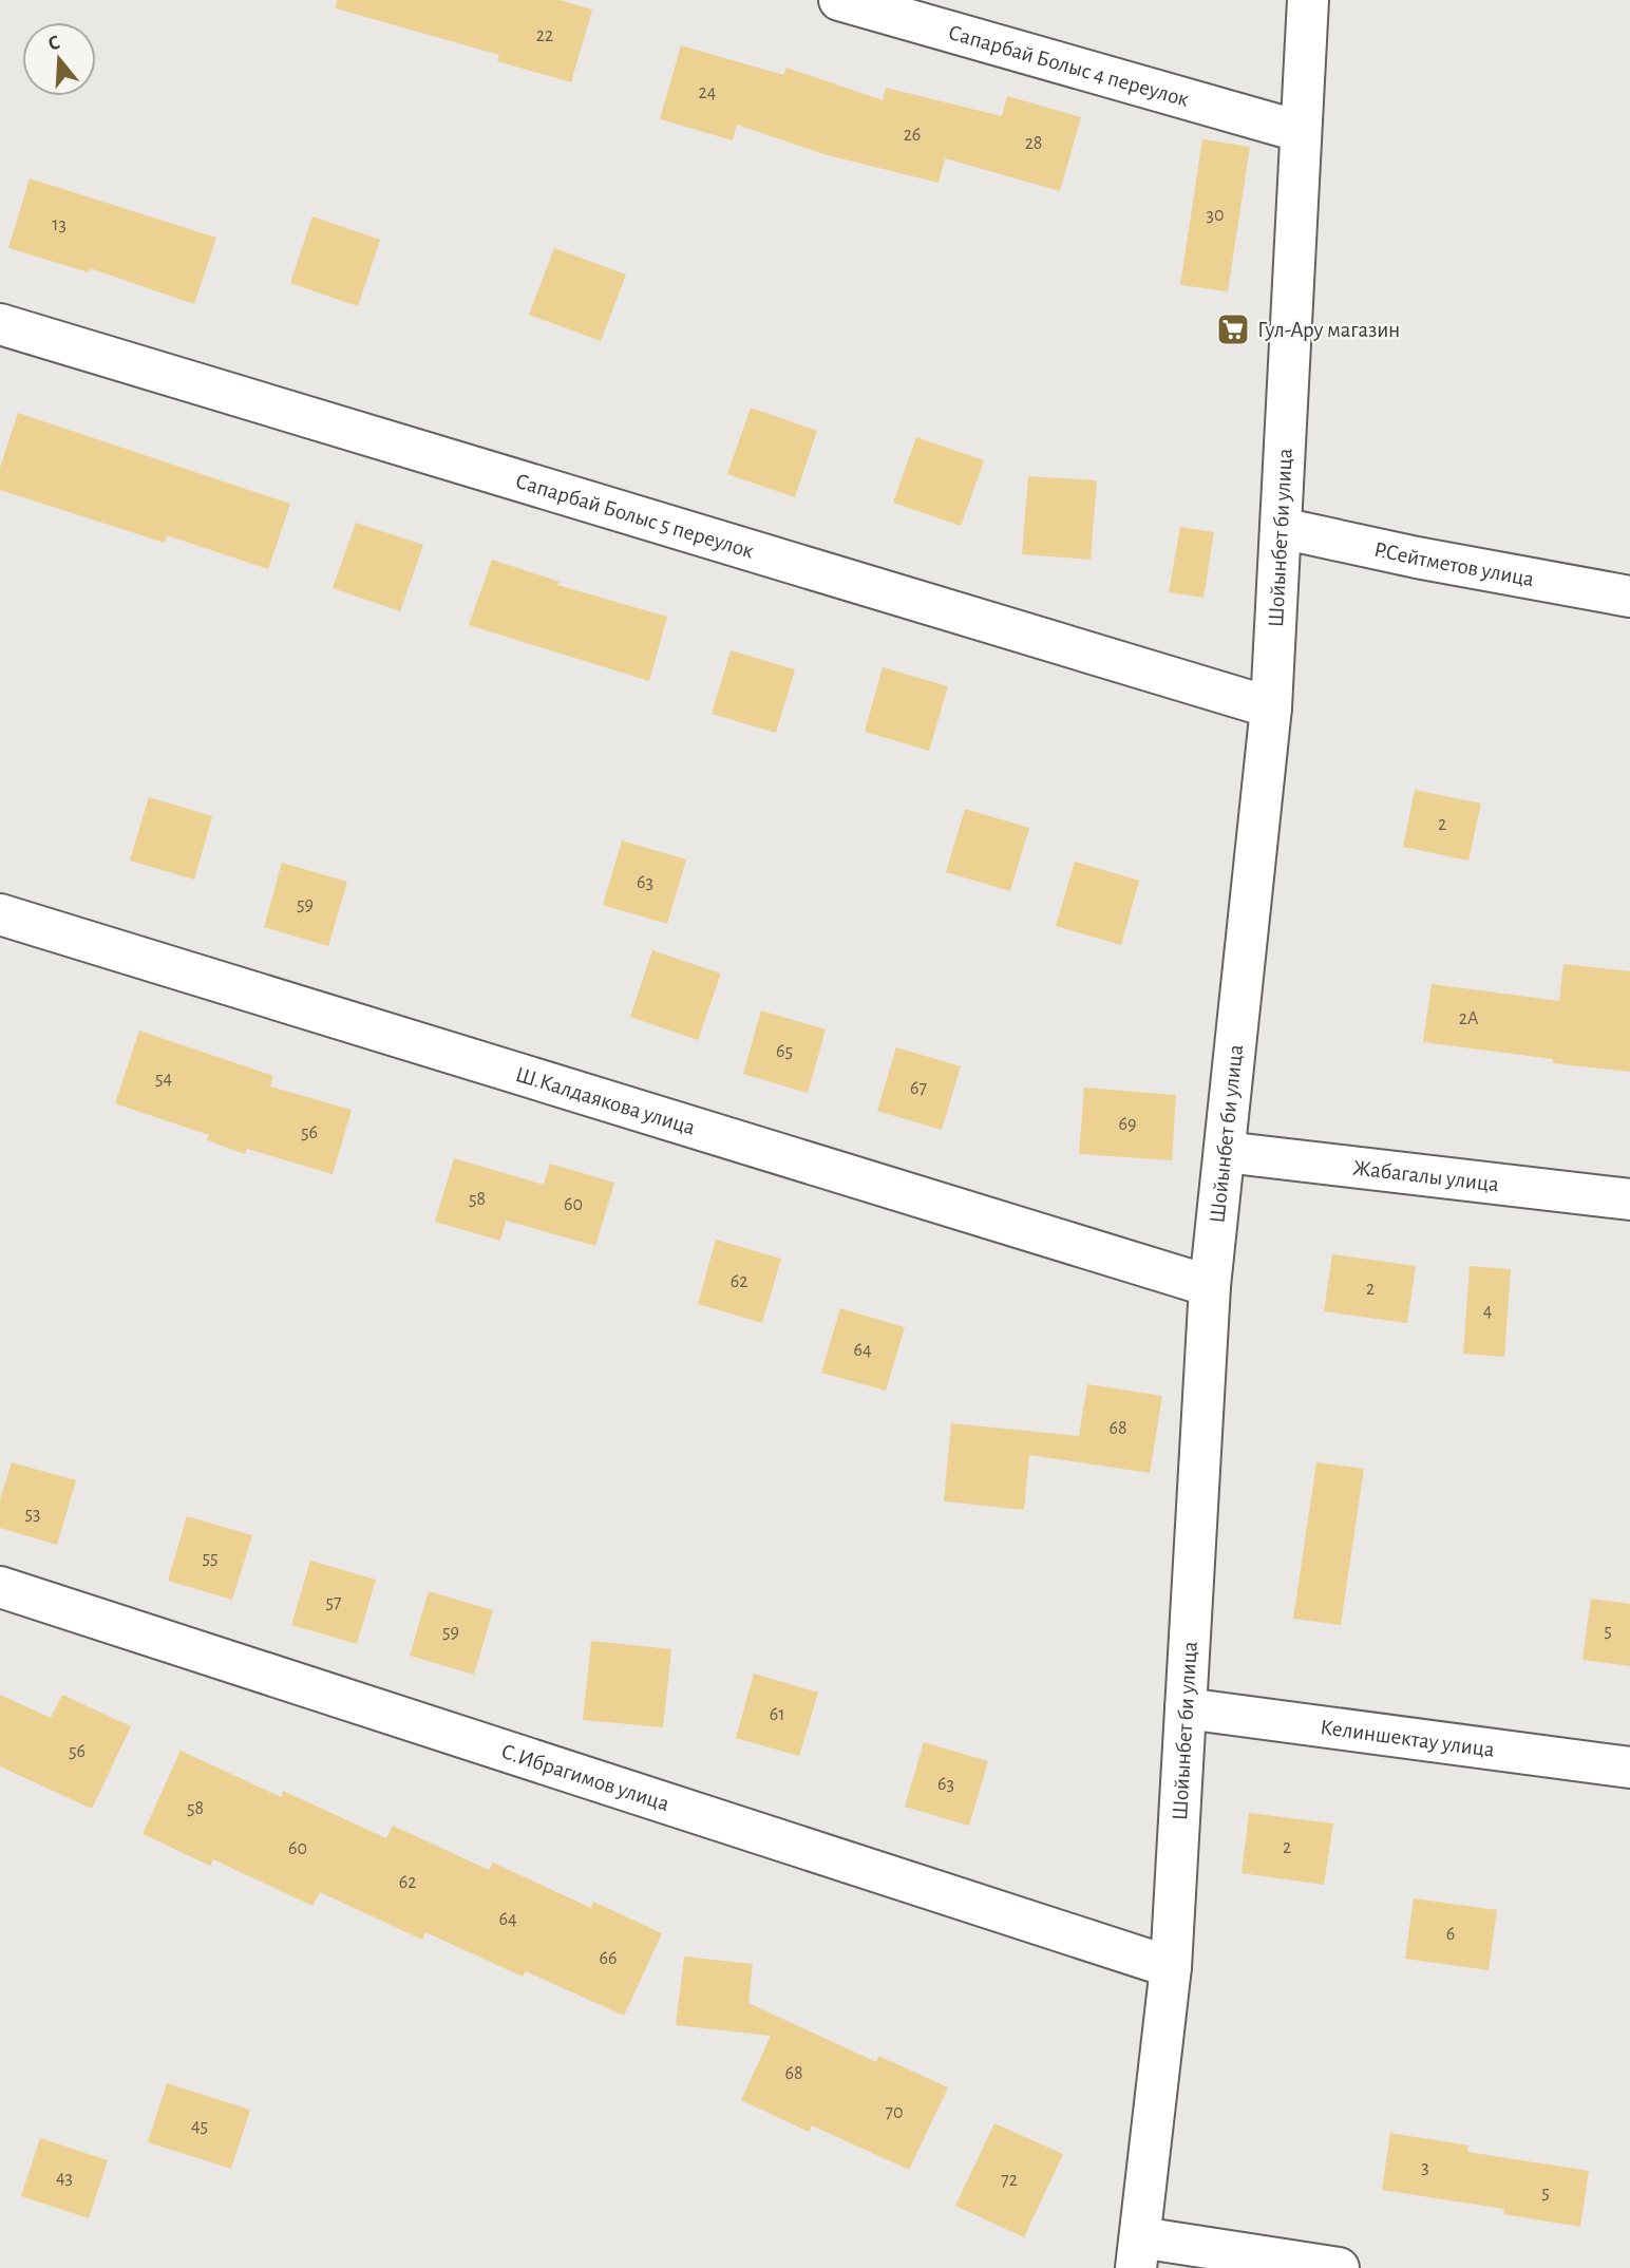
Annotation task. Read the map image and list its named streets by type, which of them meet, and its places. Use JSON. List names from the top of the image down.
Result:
{
  "streets": {
    "street": [
      "Сапарбай Болыс 4 переулок",
      "Сапарбай Болыс 5 переулок",
      "Шойынбет би улица",
      "Р.Сейтметов улица",
      "Ш.Калдаякова улица",
      "Жабагалы улица",
      "Келиншектау улица",
      "С.Ибрагимов улица"
    ]
  },
  "crossings": [
    ["Сапарбай Болыс 4 переулок", "Шойынбет би улица"],
    ["Сапарбай Болыс 5 переулок", "Шойынбет би улица"],
    ["Шойынбет би улица", "Р.Сейтметов улица"],
    ["Шойынбет би улица", "Ш.Калдаякова улица"],
    ["Шойынбет би улица", "Жабагалы улица"],
    ["Шойынбет би улица", "Келиншектау улица"],
    ["Шойынбет би улица", "С.Ибрагимов улица"]
  ],
  "places": {
    "supermarket": ["Гул-Ару магазин"]
  },
  "house_numbers": [
    "22",
    "24",
    "26",
    "28",
    "30",
    "13",
    "2",
    "63",
    "59",
    "2A",
    "65",
    "54",
    "67",
    "69",
    "56",
    "58",
    "60",
    "62",
    "2",
    "4",
    "64",
    "68",
    "53",
    "55",
    "57",
    "5",
    "59",
    "61",
    "56",
    "63",
    "58",
    "2",
    "60",
    "62",
    "64",
    "6",
    "66",
    "68",
    "70",
    "45",
    "3",
    "43",
    "72",
    "5"
  ],
  "north": "top"
}
